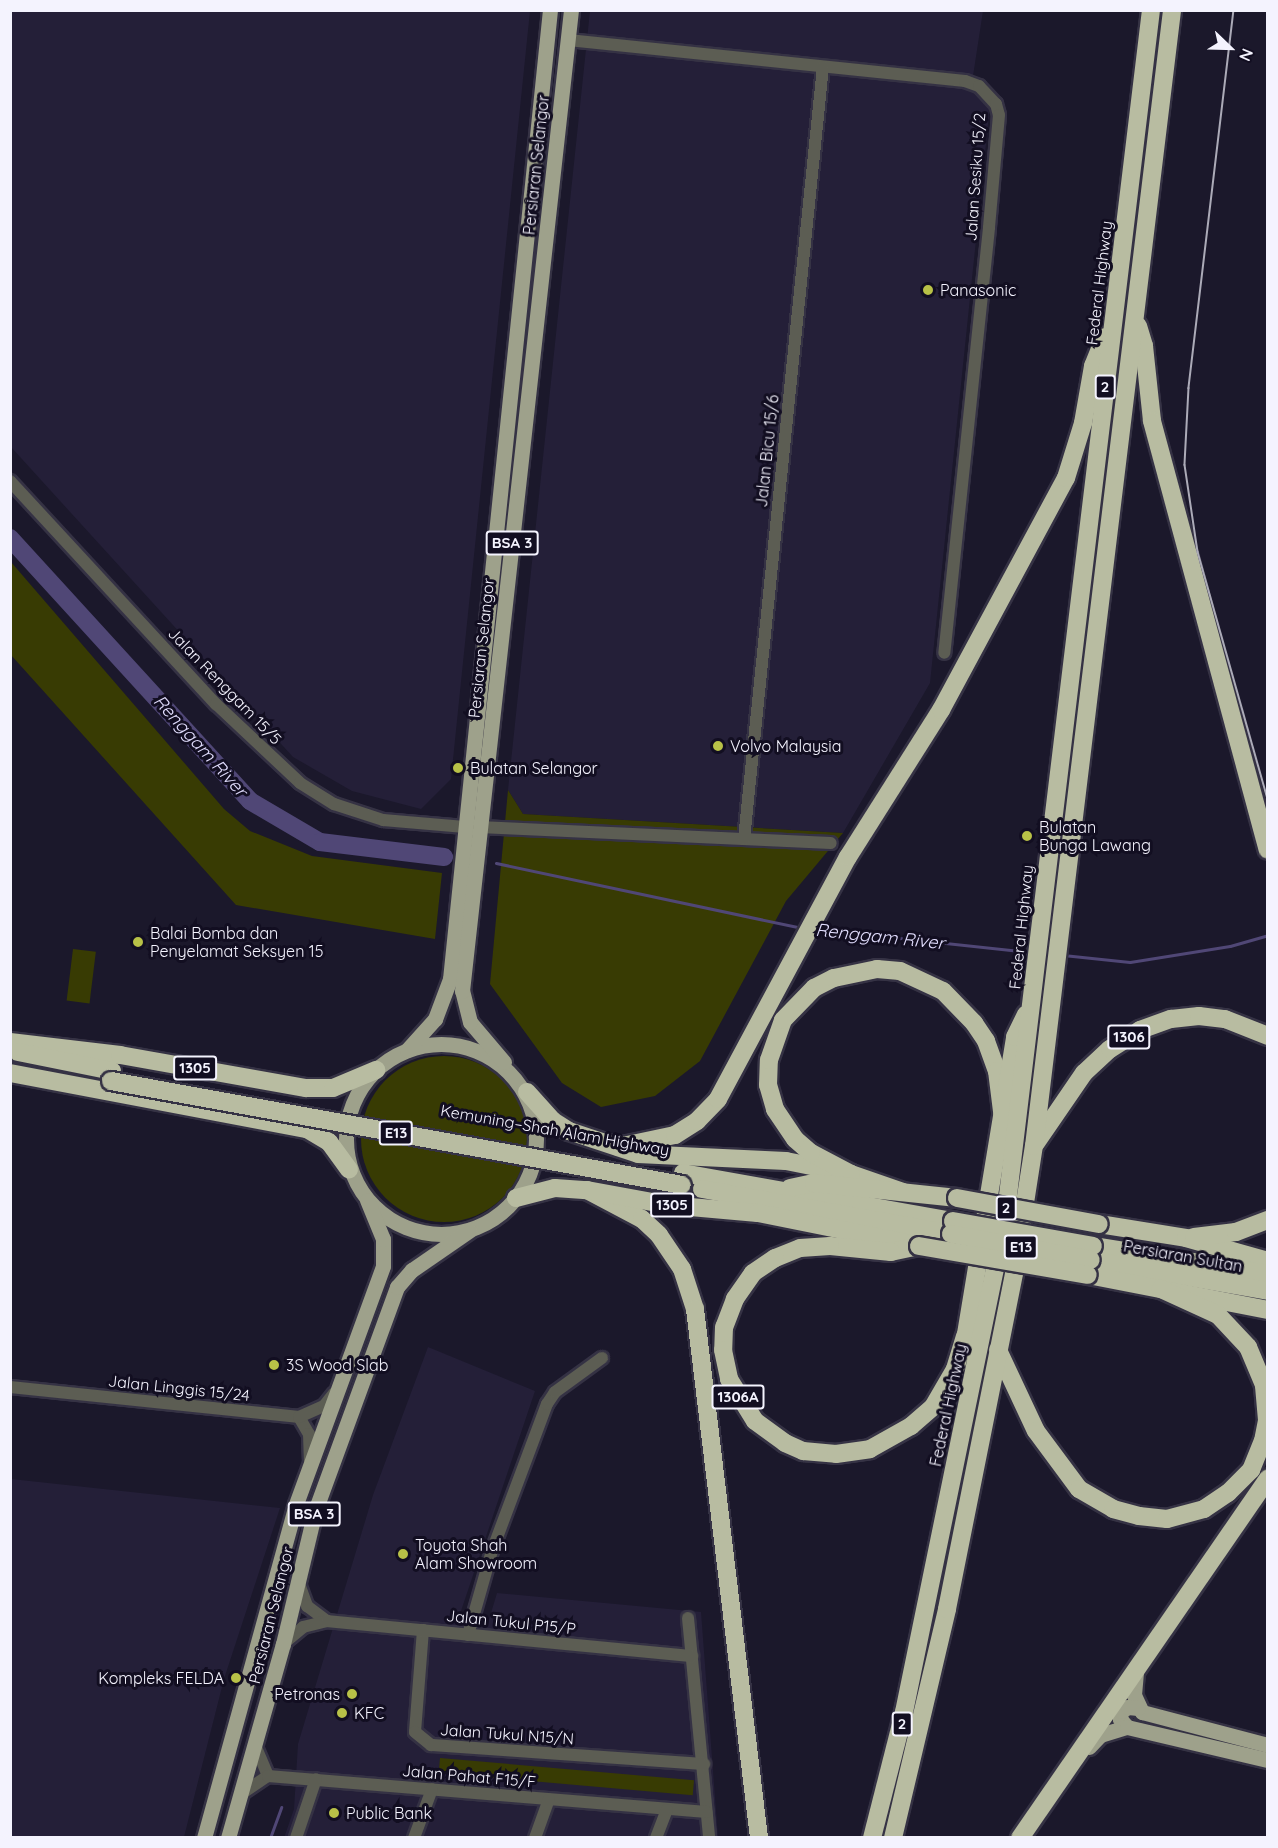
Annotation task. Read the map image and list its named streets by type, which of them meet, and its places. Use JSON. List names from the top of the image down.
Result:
{
  "streets": {
    "highway": [
      "Federal Highway",
      "2",
      "1306",
      "1305",
      "Kemuning–Shah Alam Highway",
      "E13",
      "Persiaran Sultan",
      "1306A"
    ],
    "main road": ["Persiaran Selangor", "BSA 3"],
    "street": [
      "Jalan Sesiku 15/2",
      "Jalan Bicu 15/6",
      "Jalan Renggam 15/5",
      "Jalan Linggis 15/24",
      "Jalan Tukul P15/P",
      "Jalan Tukul N15/N",
      "Jalan Pahat F15/F"
    ]
  },
  "crossings": [
    ["Persiaran Selangor", "Jalan Sesiku 15/2"],
    ["Persiaran Selangor", "Jalan Renggam 15/5"],
    ["Persiaran Selangor", "1305"],
    ["Jalan Sesiku 15/2", "Jalan Bicu 15/6"],
    ["2", "1306"],
    ["Kemuning–Shah Alam Highway", "Persiaran Sultan"],
    ["Jalan Tukul P15/P", "Jalan Tukul N15/N"]
  ],
  "water": ["Renggam River"],
  "places": [
    "Panasonic",
    "Volvo Malaysia",
    "Bulatan Selangor",
    "Bulatan Bunga Lawang",
    "Balai Bomba dan Penyelamat Seksyen 15",
    "3S Wood Slab",
    "Toyota Shah Alam Showroom",
    "Kompleks FELDA",
    "Petronas",
    "KFC",
    "Public Bank"
  ],
  "north": "bottom right"
}
